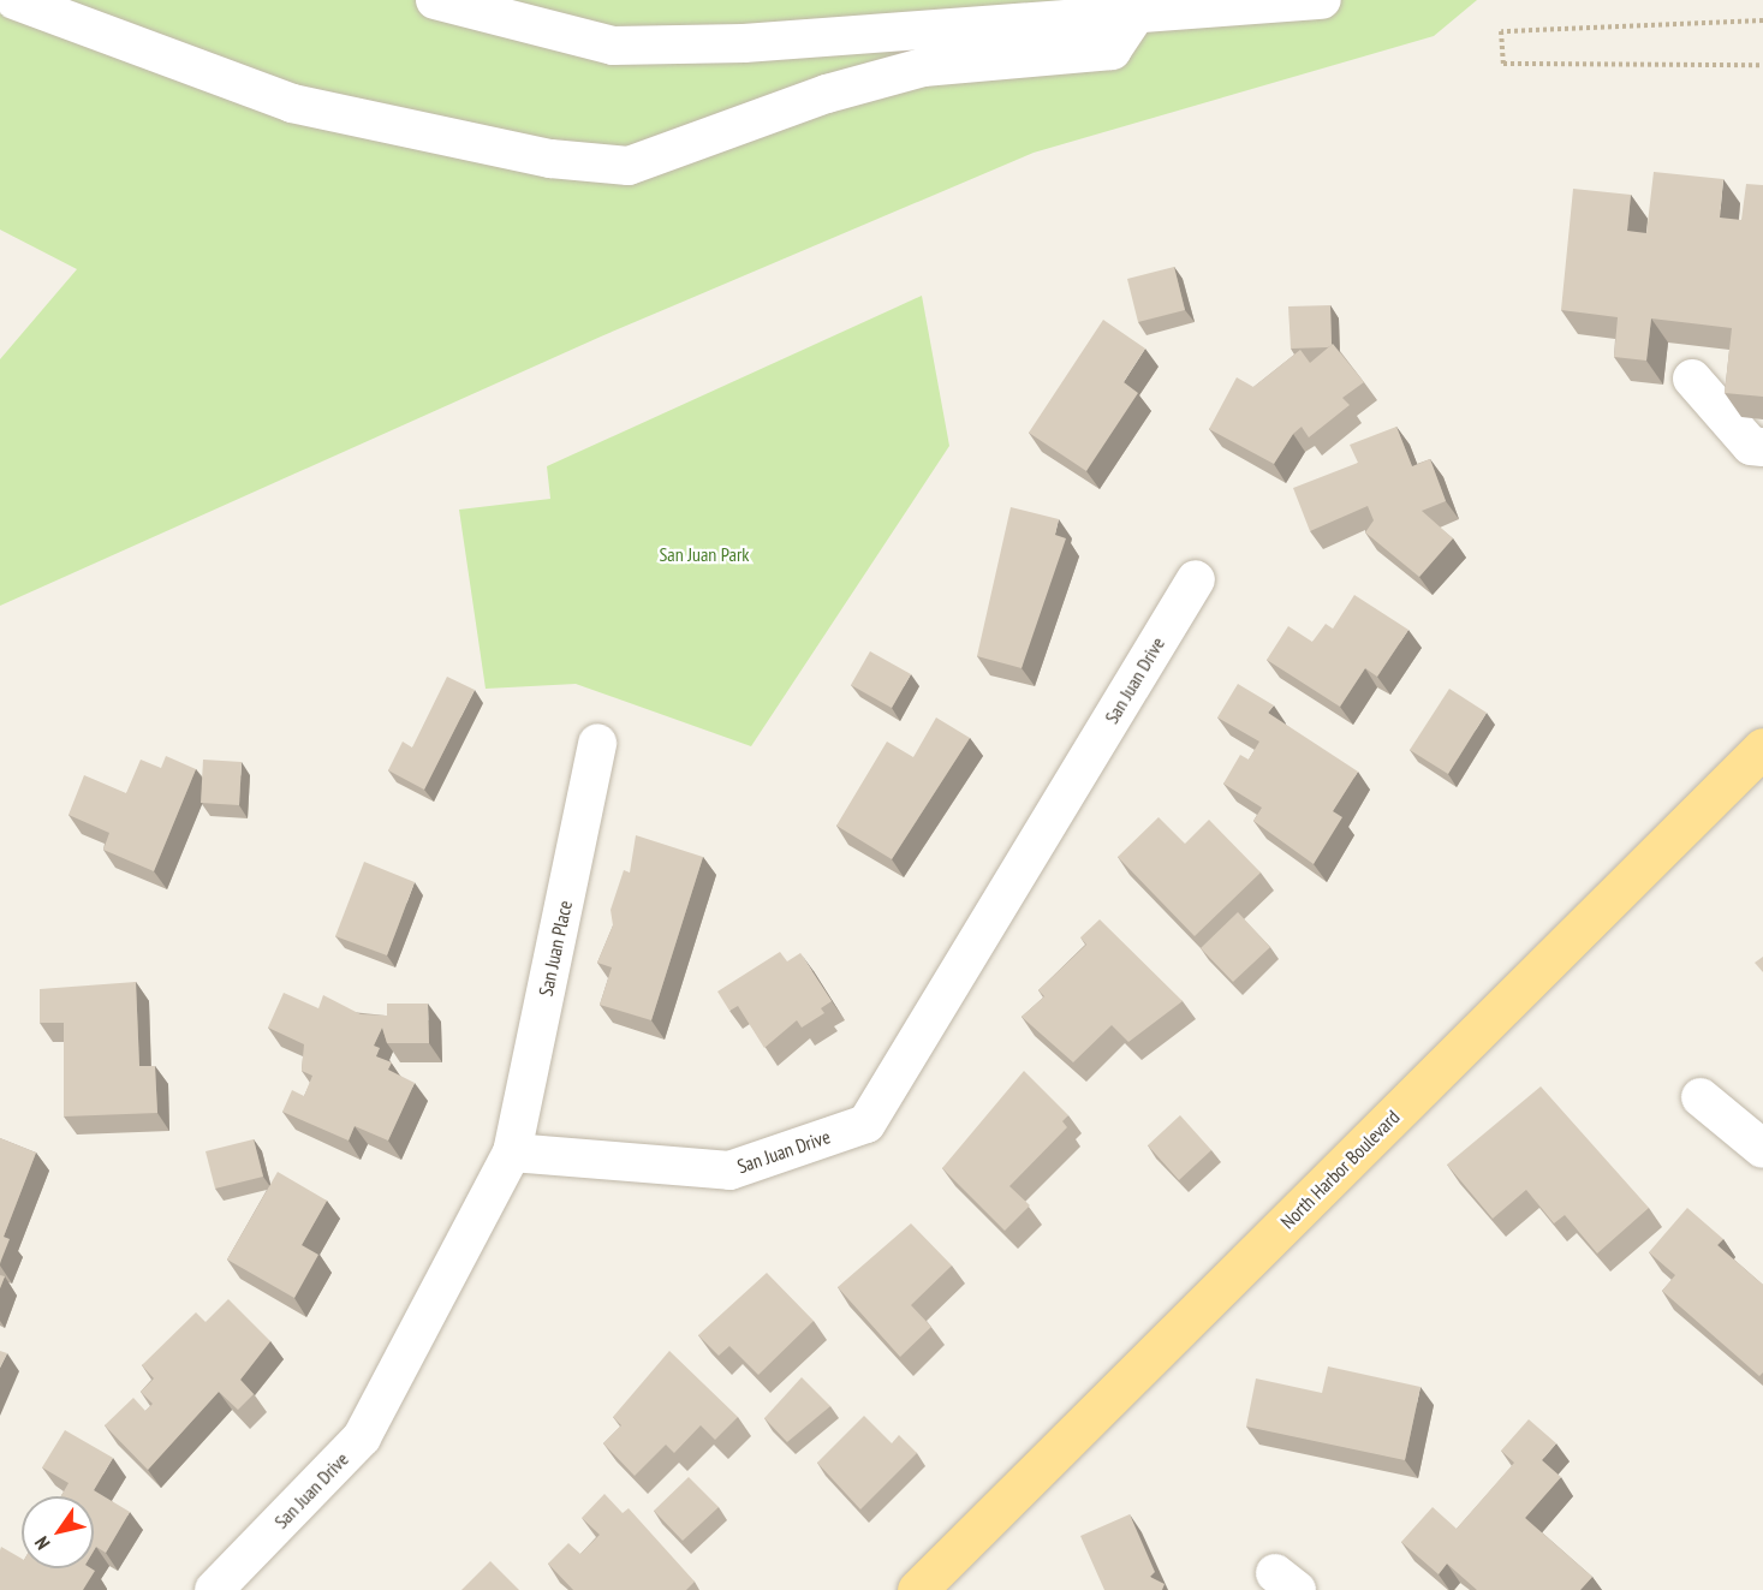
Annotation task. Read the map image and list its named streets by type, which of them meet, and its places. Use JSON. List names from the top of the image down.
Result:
{
  "streets": {
    "main road": ["North Harbor Boulevard"],
    "street": ["San Juan Drive", "San Juan Place"]
  },
  "crossings": [
    ["San Juan Drive", "San Juan Place"]
  ],
  "parks": ["San Juan Park"],
  "north": "bottom left"
}
